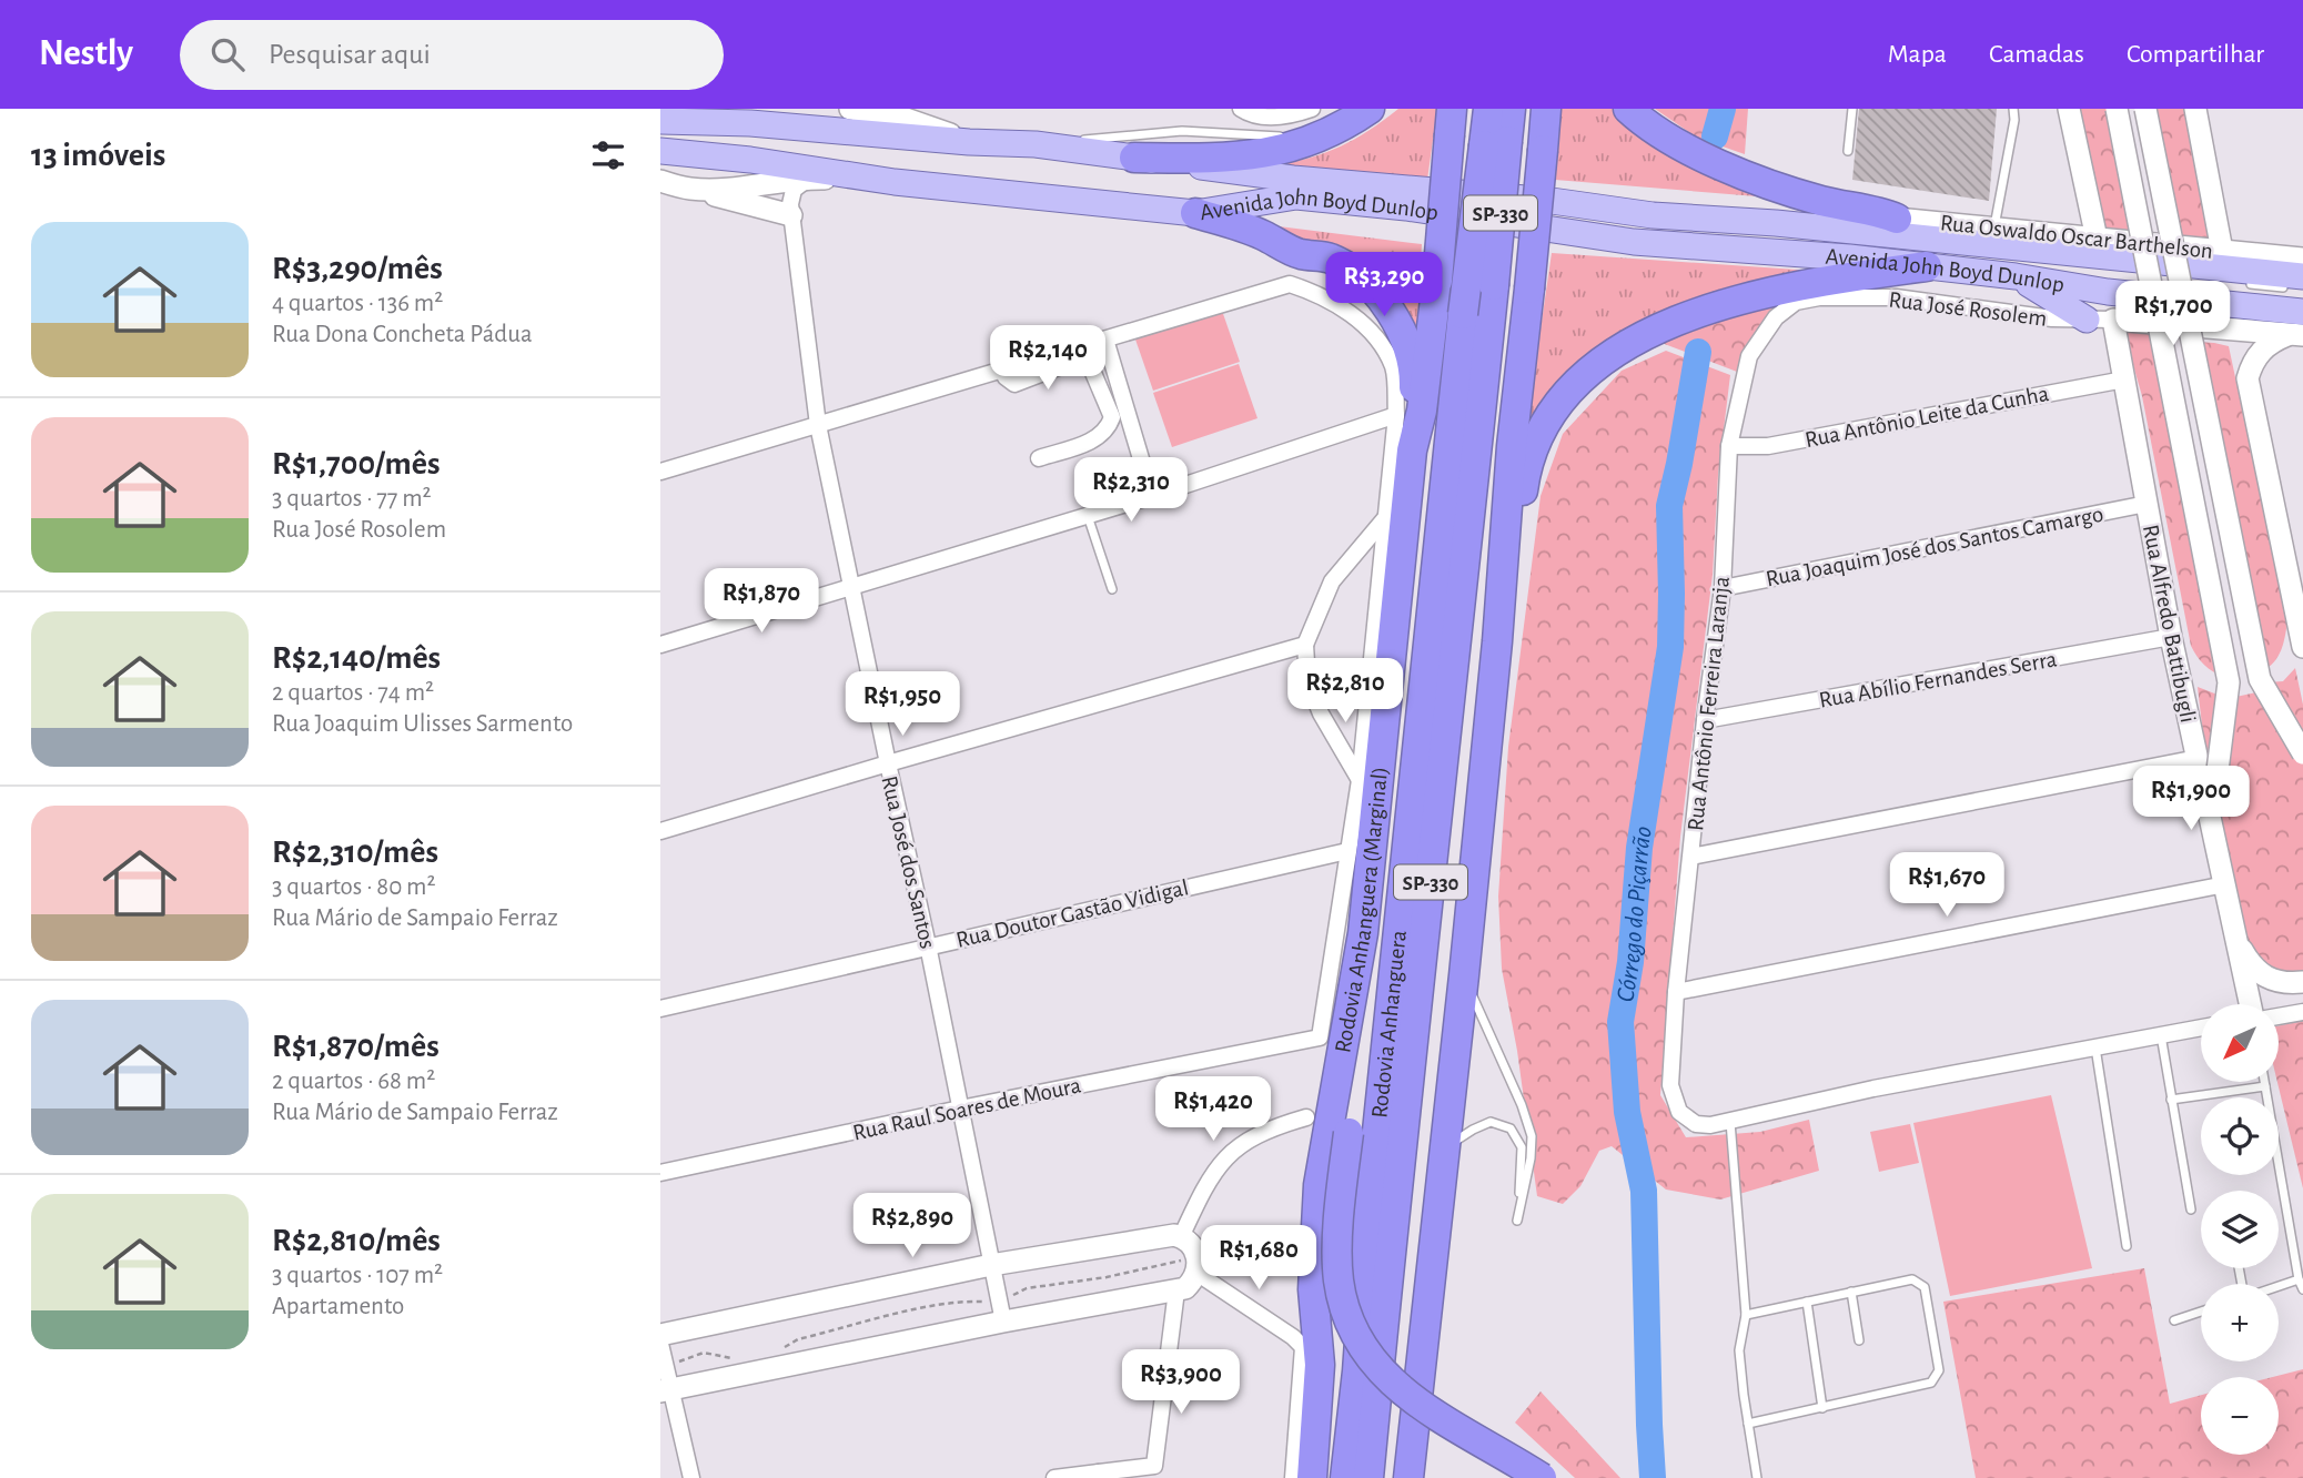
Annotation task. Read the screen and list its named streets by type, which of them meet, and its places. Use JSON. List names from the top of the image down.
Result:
{
  "streets": {
    "highway": ["SP-330", "Rodovia Anhanguera (Marginal)", "Rodovia Anhanguera"],
    "main road": ["Avenida John Boyd Dunlop"],
    "street": [
      "Rua Oswaldo Oscar Barthelson",
      "Rua José Rosolem",
      "Rua Antônio Leite da Cunha",
      "Rua Joaquim José dos Santos Camargo",
      "Rua Alfredo Battibugli",
      "Rua Abílio Fernandes Serra",
      "Rua Antônio Ferreira Laranja",
      "Rua José dos Santos",
      "Rua Doutor Gastão Vidigal",
      "Rua Raul Soares de Moura"
    ]
  },
  "crossings": [
    ["Avenida John Boyd Dunlop", "Rua José Rosolem"],
    ["Rua José Rosolem", "Rua Alfredo Battibugli"],
    ["Rua José Rosolem", "Rua Antônio Ferreira Laranja"],
    ["Rua Antônio Leite da Cunha", "Rua Alfredo Battibugli"],
    ["Rua Antônio Leite da Cunha", "Rua Antônio Ferreira Laranja"],
    ["Rua Joaquim José dos Santos Camargo", "Rua Alfredo Battibugli"],
    ["Rua Joaquim José dos Santos Camargo", "Rua Antônio Ferreira Laranja"],
    ["Rua Alfredo Battibugli", "Rua Abílio Fernandes Serra"],
    ["Rua Abílio Fernandes Serra", "Rua Antônio Ferreira Laranja"],
    ["Rua José dos Santos", "Rua Doutor Gastão Vidigal"],
    ["Rua José dos Santos", "Rua Raul Soares de Moura"],
    ["Rua Doutor Gastão Vidigal", "Rua Raul Soares de Moura"]
  ],
  "water": ["Córrego do Piçarrão"],
  "north": "bottom left",
  "page": {
    "header": "Nestly",
    "search": "Pesquisar aqui",
    "nav": ["Mapa", "Camadas", "Compartilhar"],
    "heading": "13 imóveis",
    "list": [
      {
        "name": "R$3,290/mês",
        "note": "4 quartos · 136 m² · Rua Dona Concheta Pádua"
      },
      {
        "name": "R$1,700/mês",
        "note": "3 quartos · 77 m² · Rua José Rosolem"
      },
      {
        "name": "R$2,140/mês",
        "note": "2 quartos · 74 m² · Rua Joaquim Ulisses Sarmento"
      },
      {
        "name": "R$2,310/mês",
        "note": "3 quartos · 80 m² · Rua Mário de Sampaio Ferraz"
      },
      {
        "name": "R$1,870/mês",
        "note": "2 quartos · 68 m² · Rua Mário de Sampaio Ferraz"
      },
      {
        "name": "R$2,810/mês",
        "note": "3 quartos · 107 m² · Apartamento"
      }
    ],
    "price": [
      "R$3,290",
      "R$1,700",
      "R$2,140",
      "R$2,310",
      "R$1,870",
      "R$2,810",
      "R$1,950",
      "R$1,900",
      "R$1,670",
      "R$1,420",
      "R$2,890",
      "R$1,680",
      "R$3,900"
    ],
    "map_buttons": ["+", "−"]
  }
}
